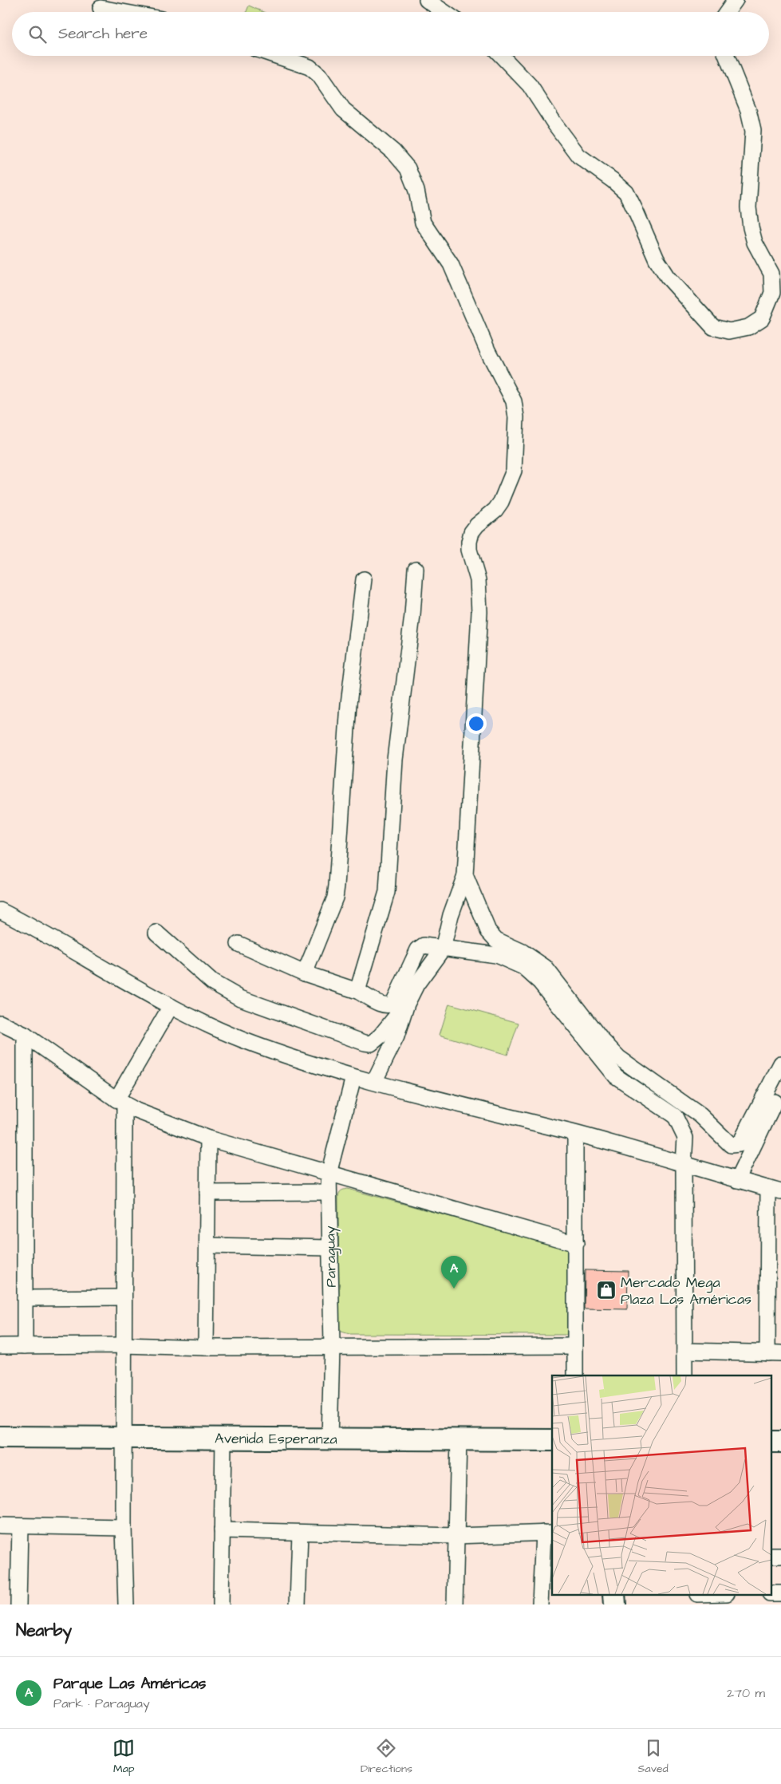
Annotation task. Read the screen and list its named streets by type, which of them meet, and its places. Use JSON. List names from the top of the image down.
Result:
{
  "streets": {
    "street": ["Paraguay", "Avenida Esperanza"]
  },
  "crossings": [
    ["Paraguay", "Avenida Esperanza"]
  ],
  "places": {
    "shop": ["Mercado Mega Plaza Las Américas"]
  },
  "page": {
    "search": "Search here",
    "pins": "A",
    "heading": "Nearby",
    "list": [
      {
        "mark": "A",
        "name": "Parque Las Américas",
        "note": "Park · Paraguay",
        "value": "270 m"
      }
    ],
    "nav": ["Map", "Directions", "Saved"]
  }
}
